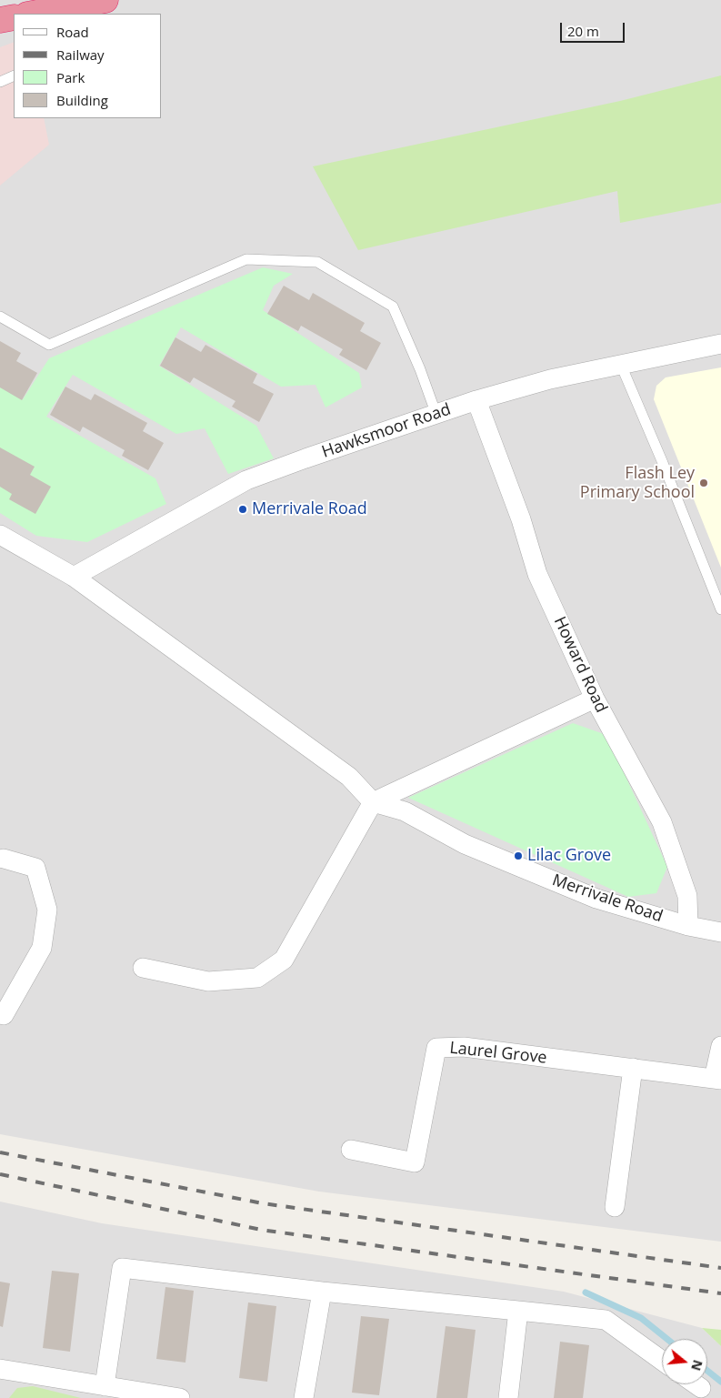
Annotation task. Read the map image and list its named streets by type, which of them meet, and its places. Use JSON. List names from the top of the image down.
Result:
{
  "streets": {
    "street": [
      "Hawksmoor Road",
      "Howard Road",
      "Merrivale Road",
      "Laurel Grove"
    ]
  },
  "crossings": [
    ["Hawksmoor Road", "Howard Road"],
    ["Howard Road", "Merrivale Road"]
  ],
  "places": ["Flash Ley Primary School", "Merrivale Road", "Lilac Grove"],
  "legend": [
    "Road",
    "Railway",
    "Park",
    "Building"
  ],
  "scale_bar": "20 m",
  "north": "right"
}
